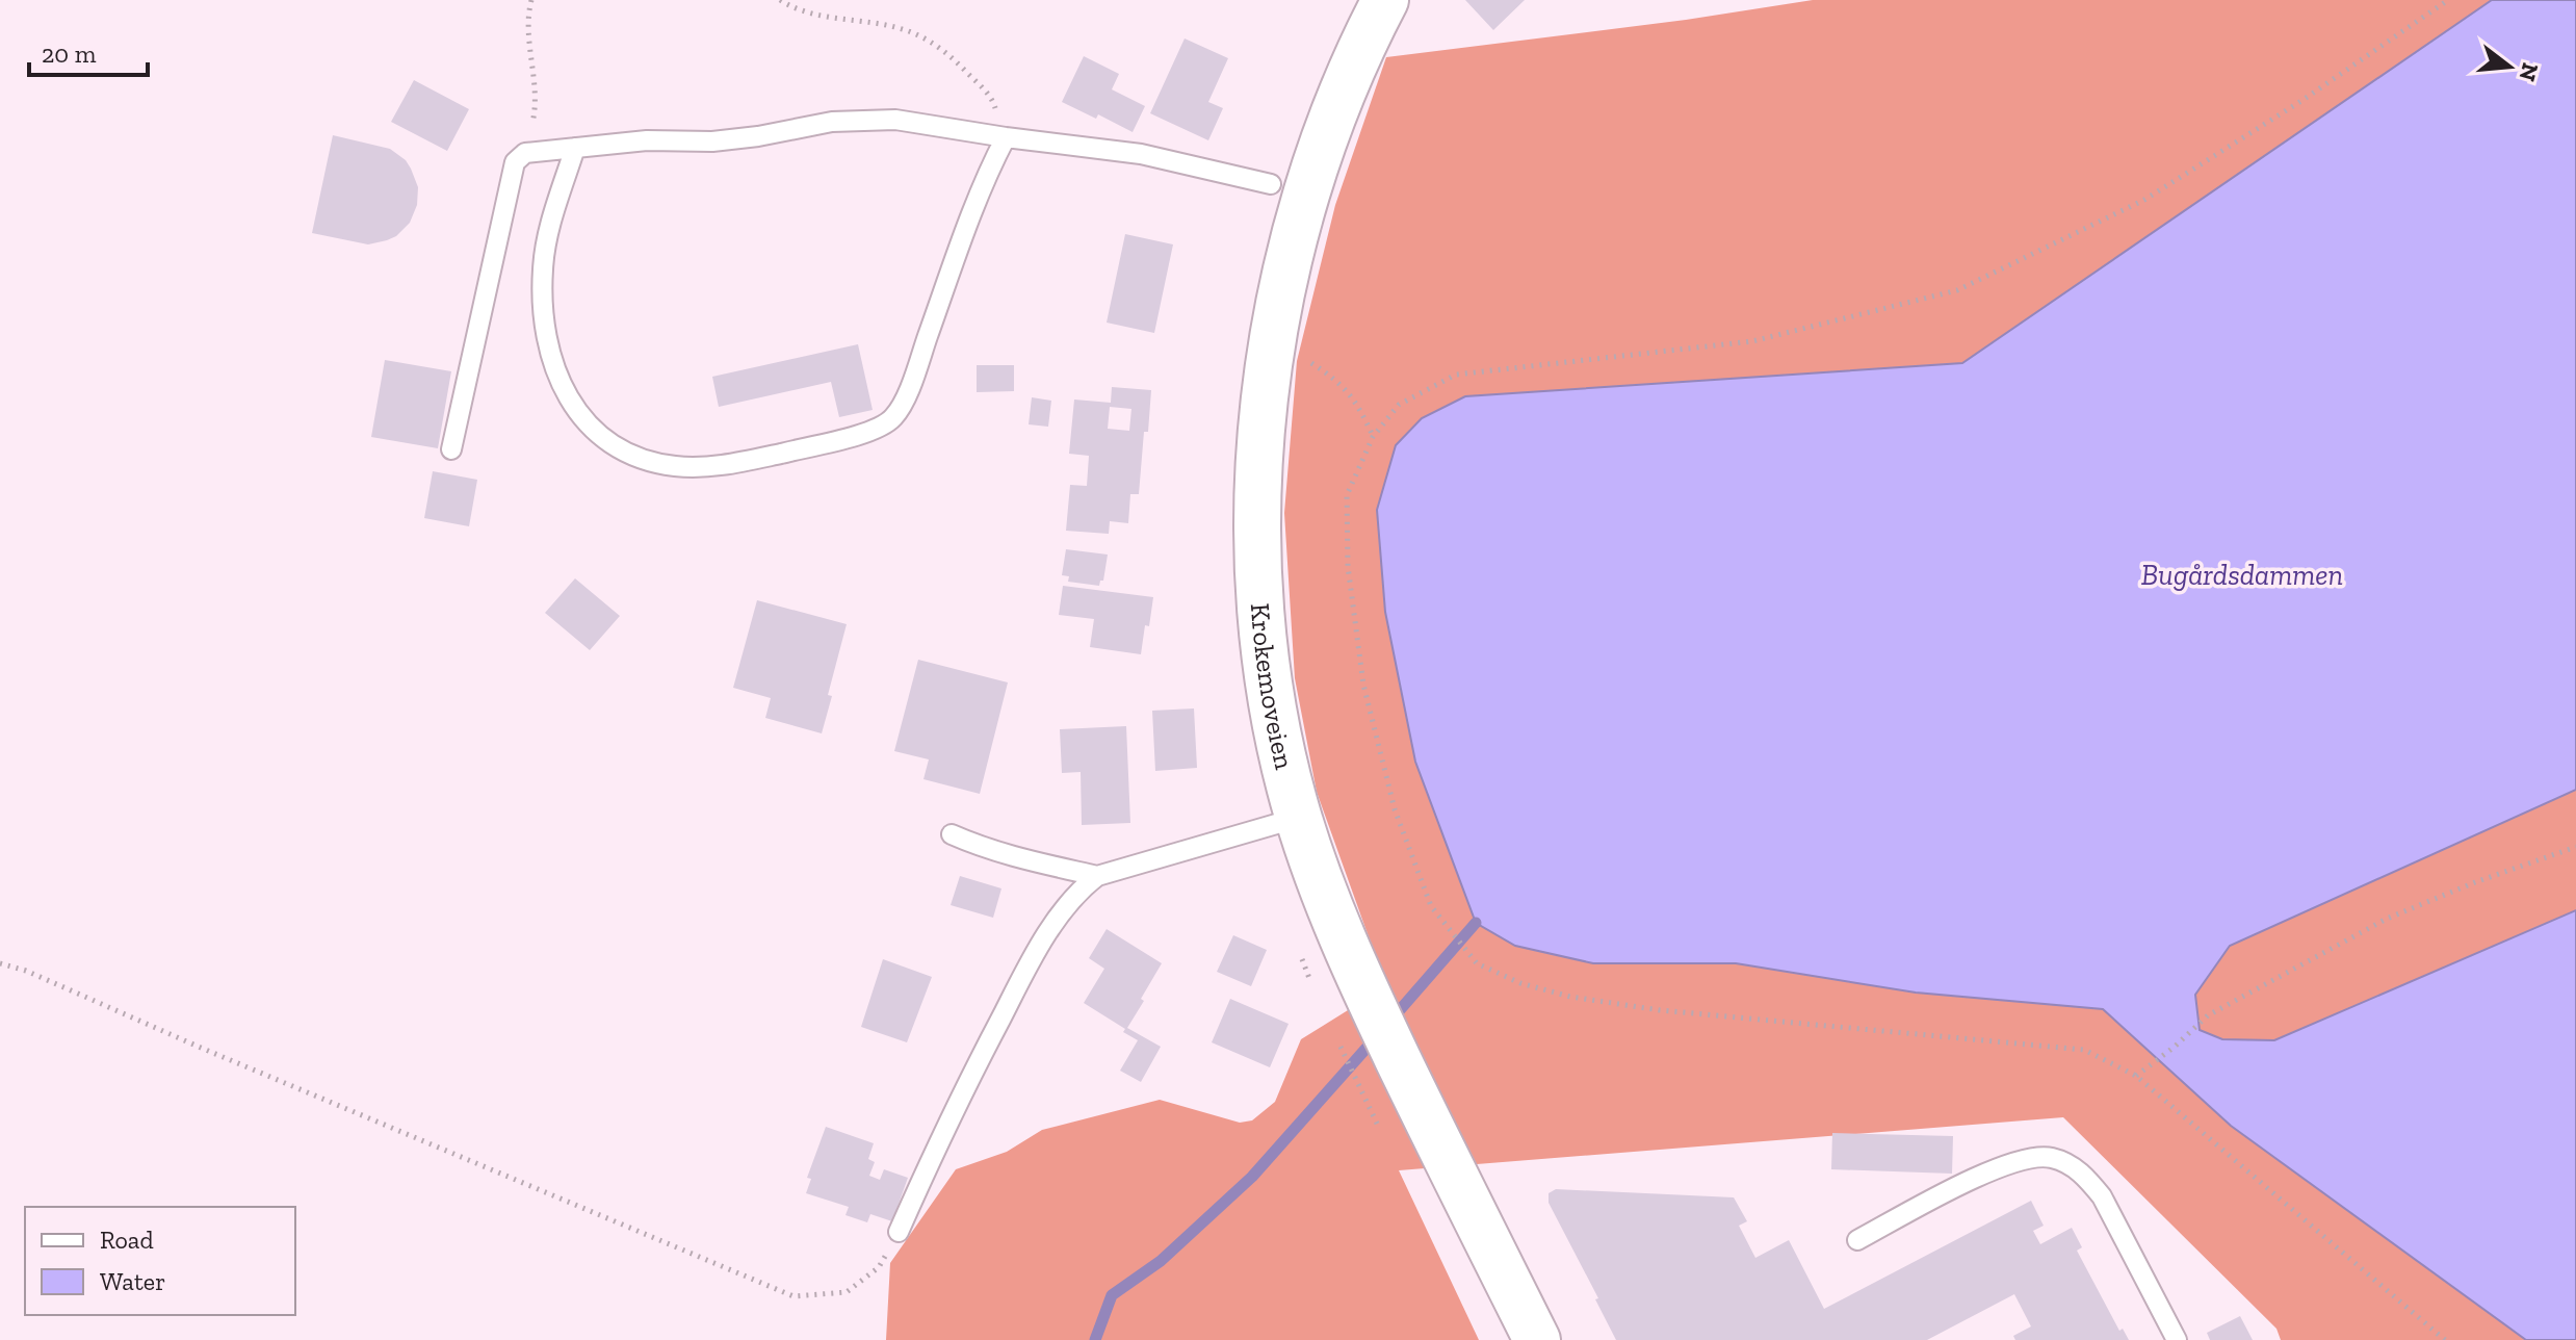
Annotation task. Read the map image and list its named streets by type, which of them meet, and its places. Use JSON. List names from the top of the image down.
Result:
{
  "streets": {
    "main road": ["Krokemoveien"]
  },
  "water": ["Bugårdsdammen"],
  "legend": ["Road", "Water"],
  "scale_bar": "20 m",
  "north": "right"
}
